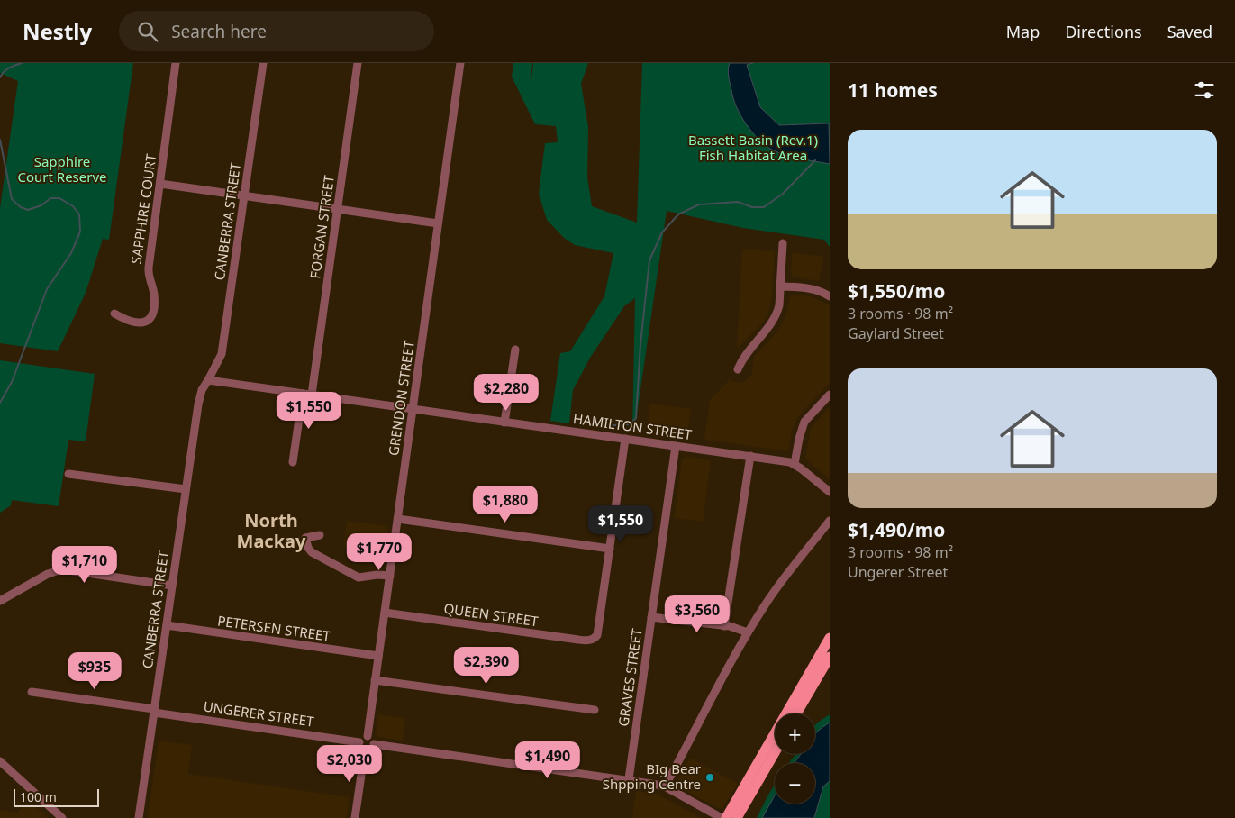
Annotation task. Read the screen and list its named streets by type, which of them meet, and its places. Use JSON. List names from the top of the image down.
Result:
{
  "streets": {
    "street": [
      "SAPPHIRE COURT",
      "CANBERRA STREET",
      "FORGAN STREET",
      "GRENDON STREET",
      "HAMILTON STREET",
      "QUEEN STREET",
      "PETERSEN STREET",
      "GRAVES STREET",
      "UNGERER STREET"
    ]
  },
  "crossings": [
    ["CANBERRA STREET", "HAMILTON STREET"],
    ["CANBERRA STREET", "PETERSEN STREET"],
    ["CANBERRA STREET", "UNGERER STREET"],
    ["FORGAN STREET", "HAMILTON STREET"],
    ["GRENDON STREET", "HAMILTON STREET"],
    ["GRENDON STREET", "QUEEN STREET"],
    ["GRENDON STREET", "PETERSEN STREET"],
    ["GRENDON STREET", "UNGERER STREET"],
    ["HAMILTON STREET", "GRAVES STREET"]
  ],
  "districts": ["North Mackay"],
  "parks": ["Bassett Basin (Rev.1) Fish Habitat Area", "Sapphire Court Reserve"],
  "places": ["BIg Bear Shpping Centre"],
  "scale_bar": "100 m",
  "page": {
    "header": "Nestly",
    "search": "Search here",
    "nav": ["Map", "Directions", "Saved"],
    "heading": "11 homes",
    "list": [
      {
        "name": "$1,550/mo",
        "note": "3 rooms · 98 m² · Gaylard Street"
      },
      {
        "name": "$1,490/mo",
        "note": "3 rooms · 98 m² · Ungerer Street"
      }
    ],
    "price": [
      "$2,280",
      "$1,550",
      "$1,880",
      "$1,550",
      "$1,770",
      "$1,710",
      "$3,560",
      "$2,390",
      "$935",
      "$1,490",
      "$2,030"
    ],
    "map_buttons": ["+", "−"],
    "scale": "100 m"
  }
}
